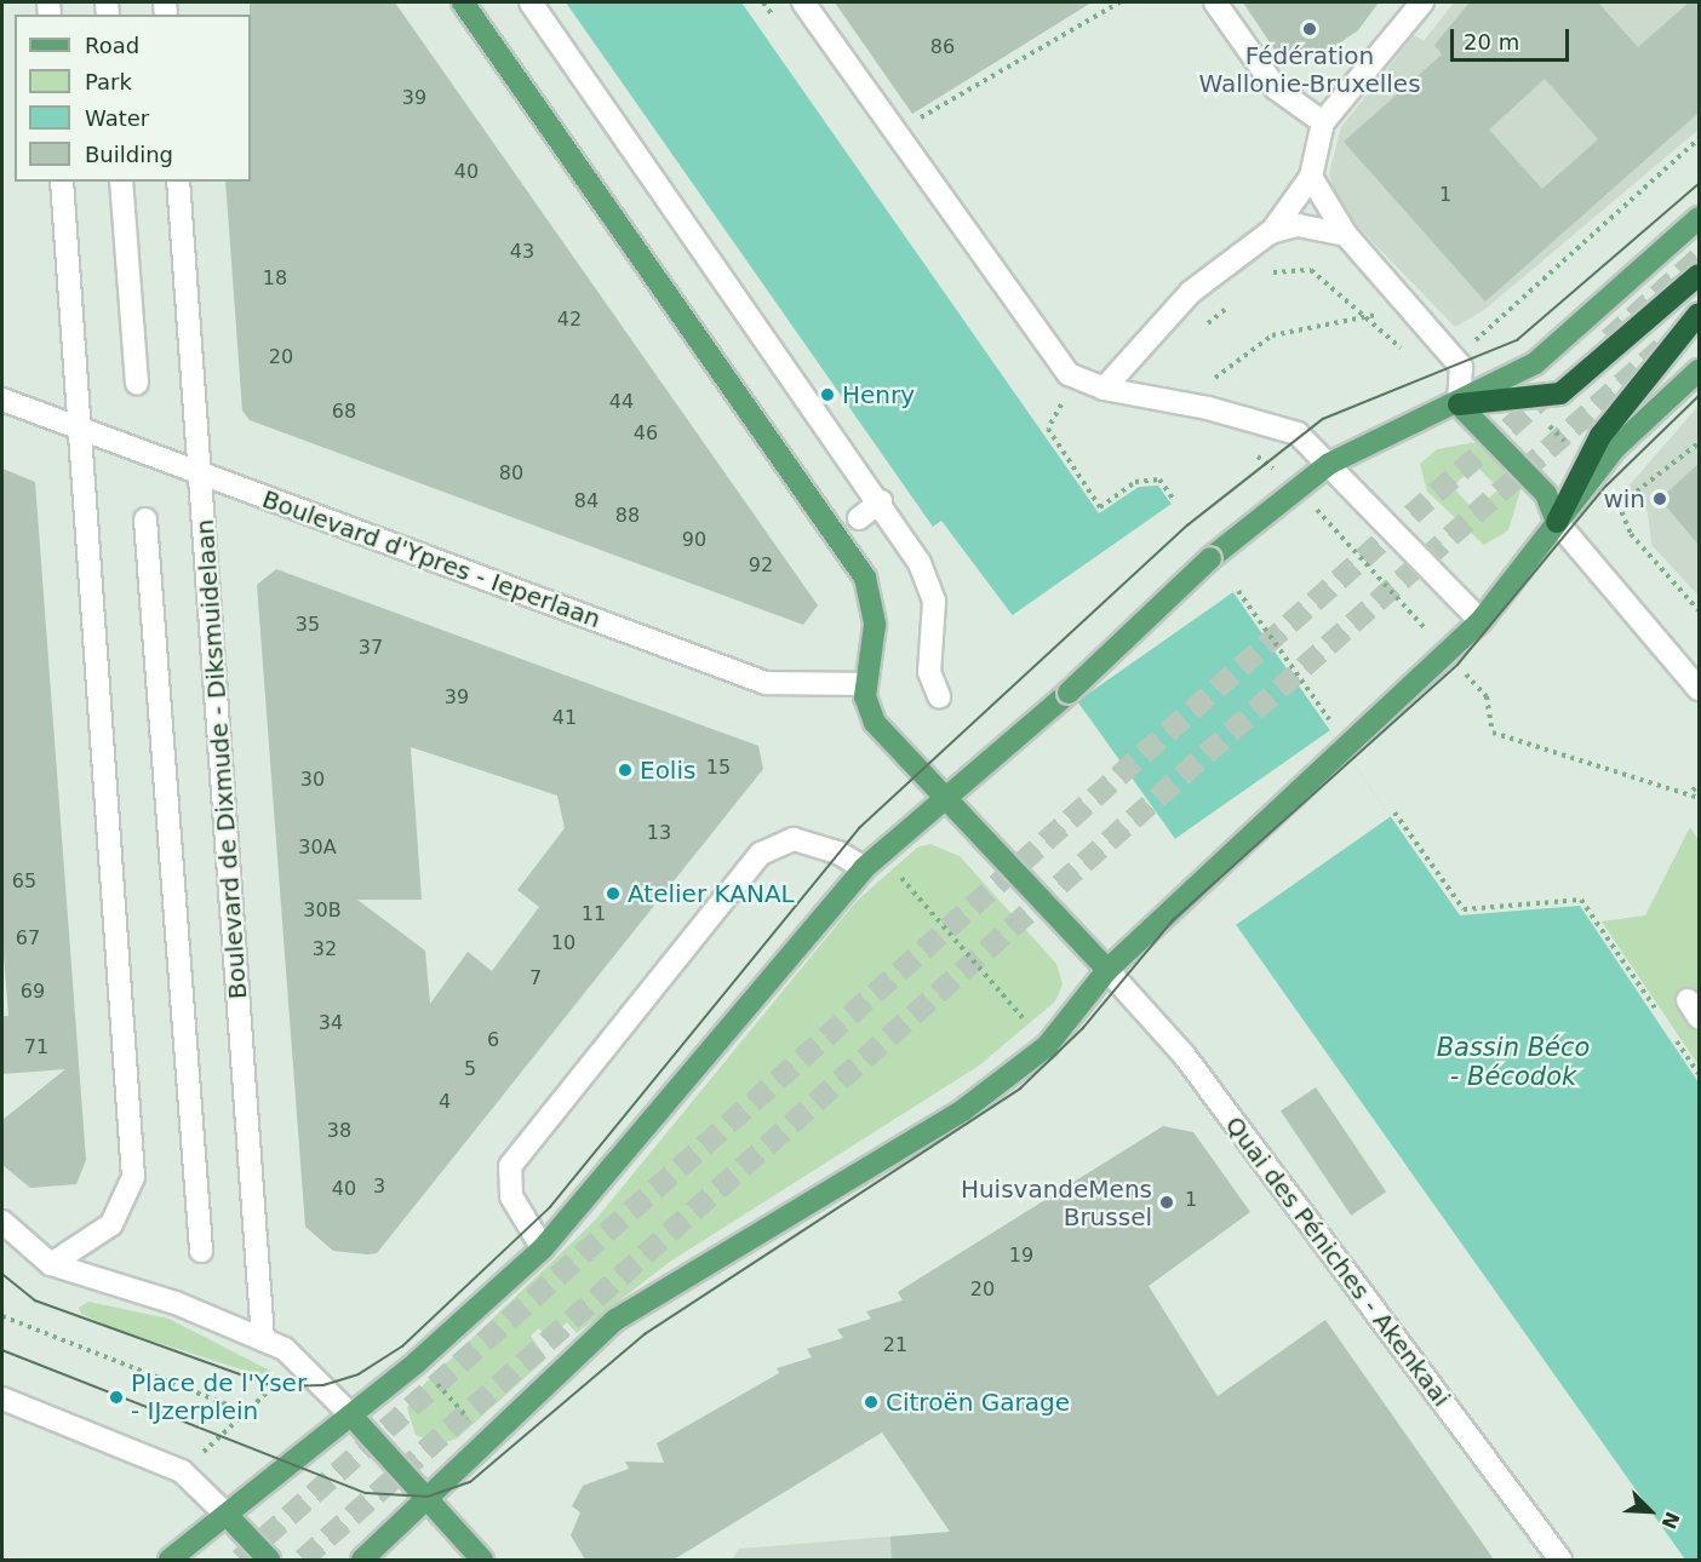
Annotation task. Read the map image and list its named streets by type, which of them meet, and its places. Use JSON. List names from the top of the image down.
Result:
{
  "streets": {
    "street": ["Boulevard d'Ypres - Ieperlaan", "Boulevard de Dixmude - Diksmuidelaan", "Quai des Péniches - Akenkaai"]
  },
  "crossings": [
    ["Boulevard d'Ypres - Ieperlaan", "Boulevard de Dixmude - Diksmuidelaan"]
  ],
  "water": ["Bassin Béco - Bécodok"],
  "places": [
    "Fédération Wallonie-Bruxelles",
    "Henry",
    "win",
    "Eolis",
    "Atelier KANAL",
    "HuisvandeMens Brussel",
    "Place de l'Yser - IJzerplein",
    "Citroën Garage"
  ],
  "house_numbers": [
    "86",
    "39",
    "40",
    "1",
    "43",
    "18",
    "42",
    "20",
    "44",
    "68",
    "46",
    "80",
    "84",
    "88",
    "90",
    "92",
    "35",
    "37",
    "39",
    "41",
    "15",
    "30",
    "13",
    "30A",
    "65",
    "30B",
    "11",
    "67",
    "10",
    "32",
    "7",
    "69",
    "34",
    "6",
    "71",
    "5",
    "4",
    "38",
    "3",
    "40",
    "1",
    "19",
    "20",
    "21"
  ],
  "legend": [
    "Road",
    "Park",
    "Water",
    "Building"
  ],
  "scale_bar": "20 m",
  "north": "bottom right"
}
